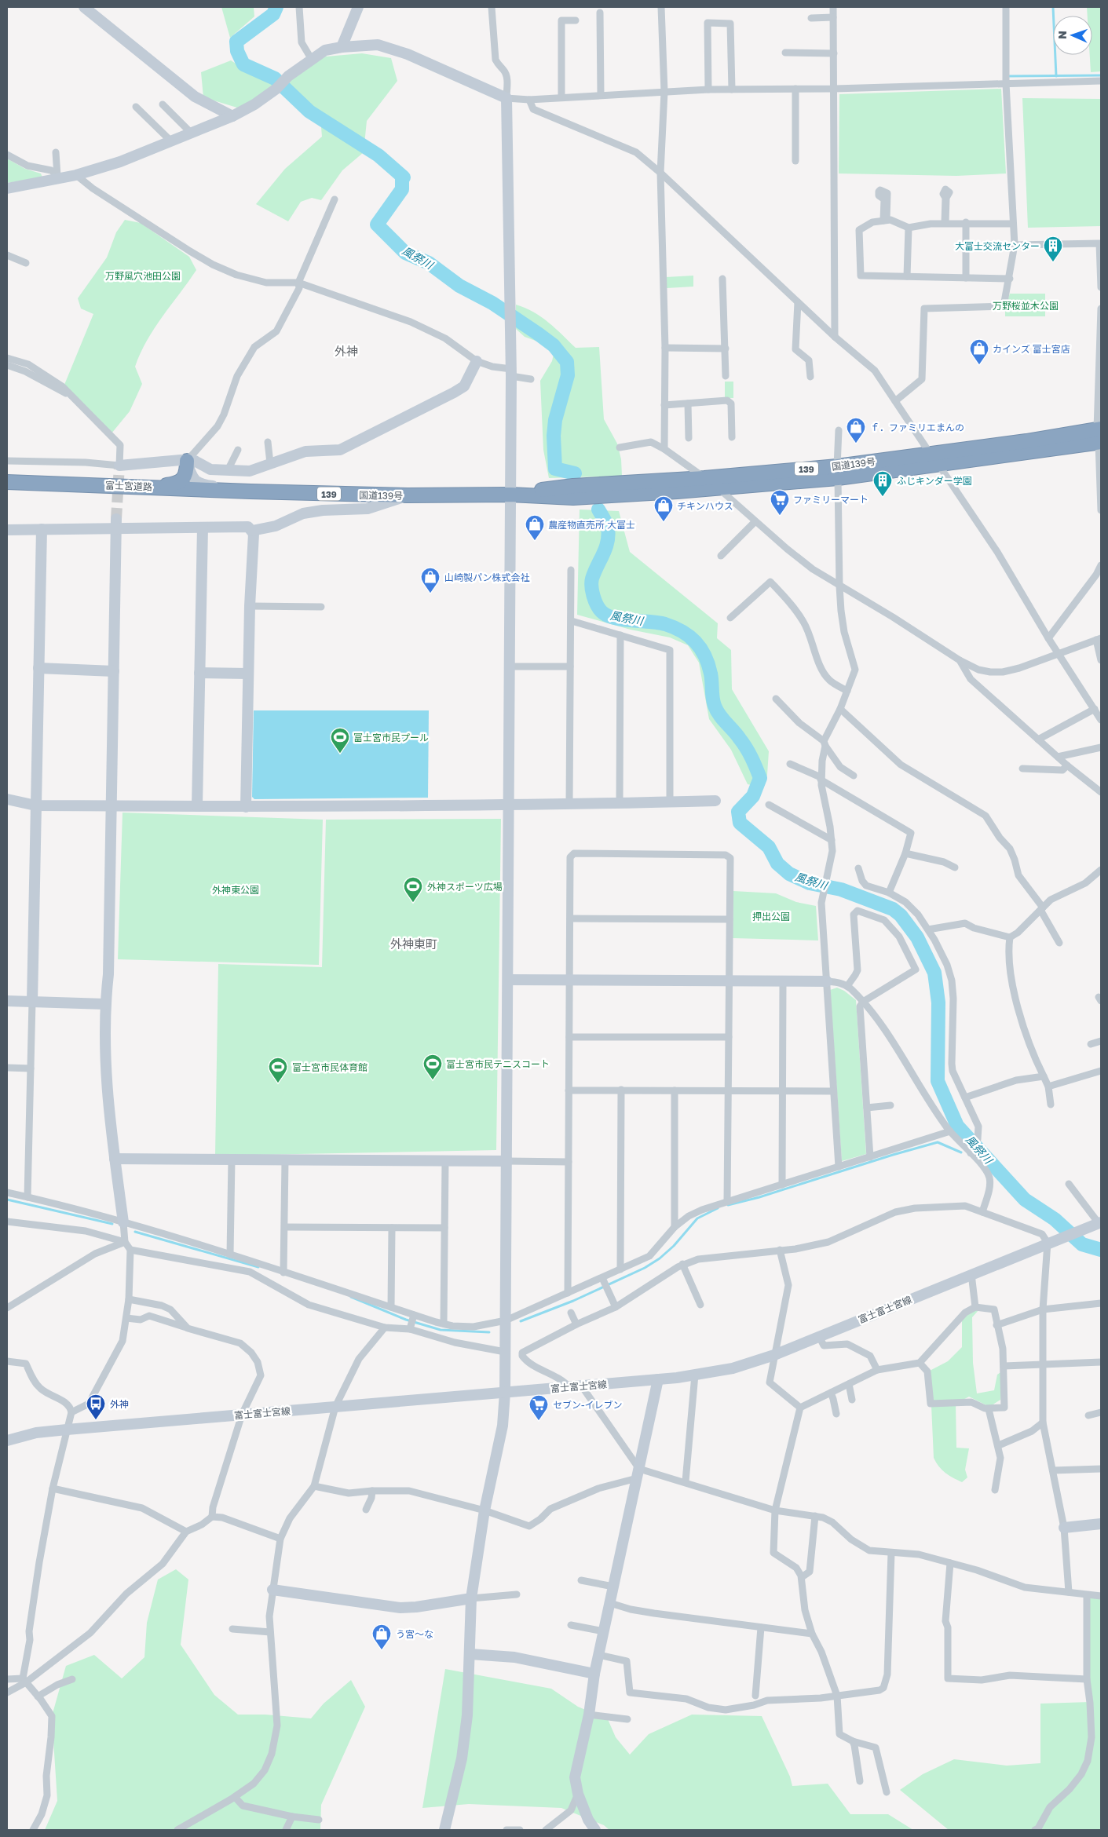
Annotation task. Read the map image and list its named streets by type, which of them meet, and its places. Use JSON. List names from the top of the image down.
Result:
{
  "streets": {
    "highway": ["国道139号", "139", "富士宮道路"],
    "street": ["富士富士宮線"]
  },
  "crossings": [
    ["国道139号", "富士宮道路"]
  ],
  "districts": ["外神", "外神東町"],
  "water": ["風祭川"],
  "parks": [
    "万野風穴池田公園",
    "万野桜並木公園",
    "外神東公園",
    "押出公園"
  ],
  "places": {
    "building": ["大富士交流センター", "ふじキンダー学園"],
    "shop": [
      "カインズ 富士宮店",
      "ｆ．ファミリエまんの",
      "チキンハウス",
      "農産物直売所 大富士",
      "山崎製パン株式会社",
      "う宮〜な"
    ],
    "supermarket": ["ファミリーマート", "セブン-イレブン"],
    "sports": [
      "富士宮市民プール",
      "外神スポーツ広場",
      "富士宮市民テニスコート",
      "富士宮市民体育館"
    ],
    "bus stop": ["外神"]
  },
  "north": "left"
}
